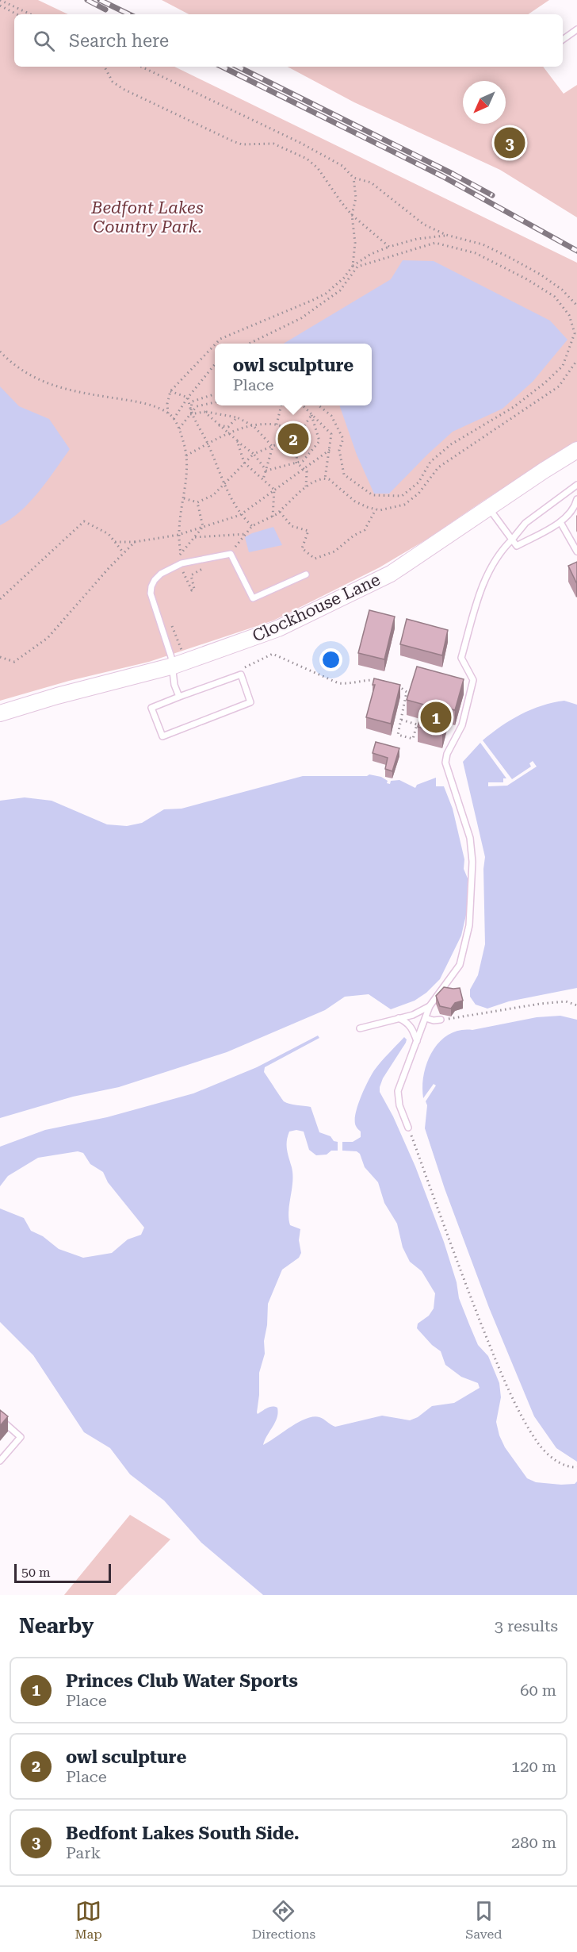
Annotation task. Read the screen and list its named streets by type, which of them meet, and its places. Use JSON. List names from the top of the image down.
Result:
{
  "streets": {
    "main road": ["Clockhouse Lane"]
  },
  "parks": ["Bedfont Lakes Country Park."],
  "scale_bar": "50 m",
  "north": "bottom left",
  "page": {
    "search": "Search here",
    "pins": ["3", "2", "1"],
    "popup": ["owl sculpture", "Place"],
    "scale": "50 m",
    "heading": ["Nearby", "3 results"],
    "list": [
      {
        "mark": "1",
        "name": "Princes Club Water Sports",
        "note": "Place",
        "value": "60 m"
      },
      {
        "mark": "2",
        "name": "owl sculpture",
        "note": "Place",
        "value": "120 m"
      },
      {
        "mark": "3",
        "name": "Bedfont Lakes South Side.",
        "note": "Park",
        "value": "280 m"
      }
    ],
    "nav": ["Map", "Directions", "Saved"]
  }
}
